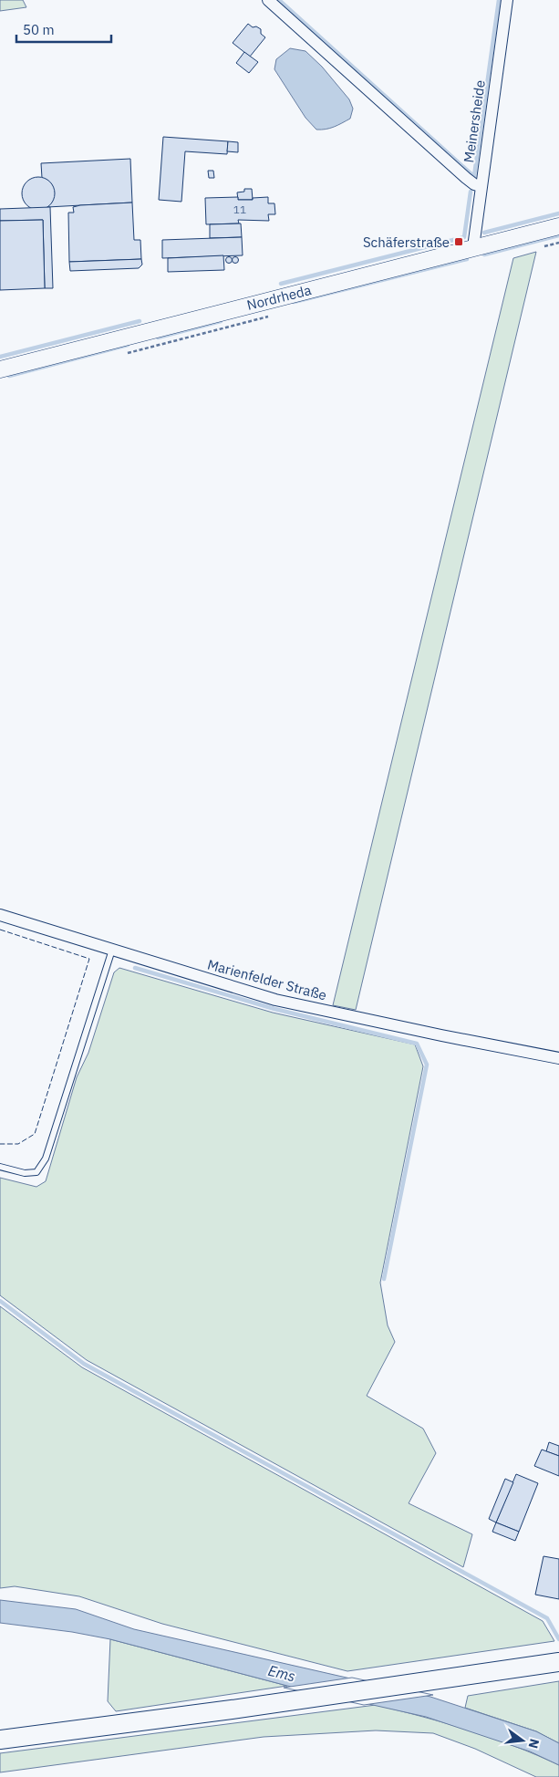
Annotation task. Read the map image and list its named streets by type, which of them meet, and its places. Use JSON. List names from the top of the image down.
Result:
{
  "streets": {
    "main road": ["Nordrheda"],
    "street": ["Meinersheide", "Marienfelder Straße"]
  },
  "crossings": [
    ["Meinersheide", "Nordrheda"]
  ],
  "water": ["Ems"],
  "places": {
    "transit": ["Schäferstraße"]
  },
  "house_numbers": ["11"],
  "scale_bar": "50 m",
  "north": "right"
}
